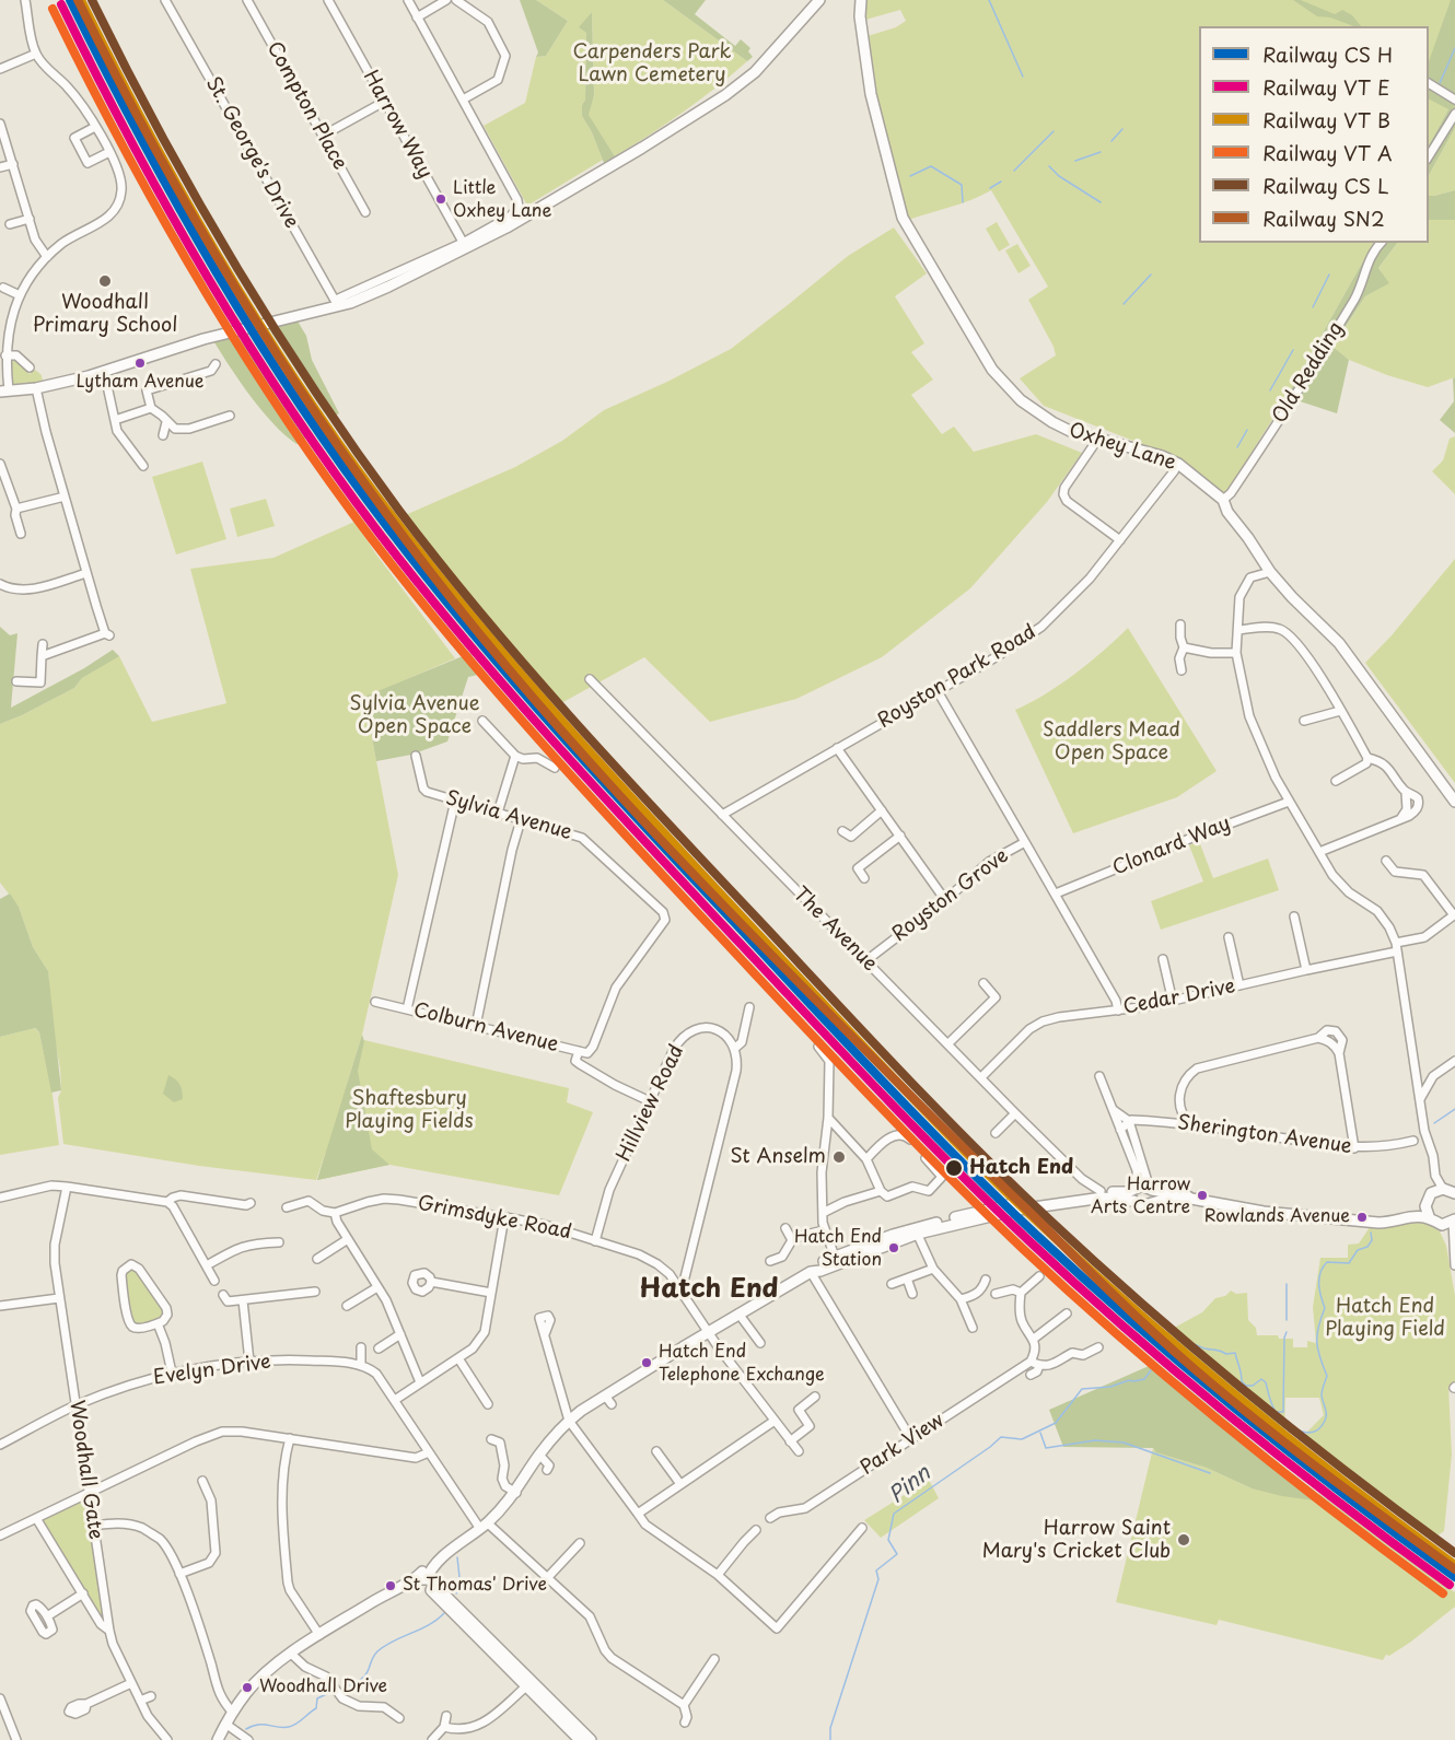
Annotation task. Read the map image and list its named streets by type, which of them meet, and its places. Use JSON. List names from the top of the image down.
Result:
{
  "streets": {
    "main road": ["Oxhey Lane"],
    "street": [
      "Compton Place",
      "Harrow Way",
      "St. George's Drive",
      "Old Redding",
      "Royston Park Road",
      "Sylvia Avenue",
      "Clonard Way",
      "Royston Grove",
      "The Avenue",
      "Cedar Drive",
      "Colburn Avenue",
      "Hillview Road",
      "Sherington Avenue",
      "Grimsdyke Road",
      "Evelyn Drive",
      "Park View",
      "Woodhall Gate"
    ]
  },
  "crossings": [
    ["Old Redding", "Oxhey Lane"],
    ["Oxhey Lane", "Royston Park Road"],
    ["Royston Park Road", "Royston Grove"],
    ["Royston Park Road", "The Avenue"],
    ["Sylvia Avenue", "Colburn Avenue"],
    ["Royston Grove", "The Avenue"],
    ["The Avenue", "Cedar Drive"],
    ["Colburn Avenue", "Hillview Road"],
    ["Hillview Road", "Grimsdyke Road"],
    ["Evelyn Drive", "Woodhall Gate"]
  ],
  "districts": ["Hatch End"],
  "water": ["Pinn"],
  "parks": [
    "Carpenders Park Lawn Cemetery",
    "Sylvia Avenue Open Space",
    "Saddlers Mead Open Space",
    "Shaftesbury Playing Fields",
    "Hatch End Playing Field"
  ],
  "places": [
    "Little Oxhey Lane",
    "Woodhall Primary School",
    "Lytham Avenue",
    "St Anselm",
    "Hatch End",
    "Harrow Arts Centre",
    "Rowlands Avenue",
    "Hatch End Station",
    "Hatch End Telephone Exchange",
    "Harrow Saint Mary's Cricket Club",
    "St Thomas' Drive",
    "Woodhall Drive"
  ],
  "lines": ["rail line SN2"],
  "legend": [
    "Railway CS H",
    "Railway VT E",
    "Railway VT B",
    "Railway VT A",
    "Railway CS L",
    "Railway SN2"
  ]
}
